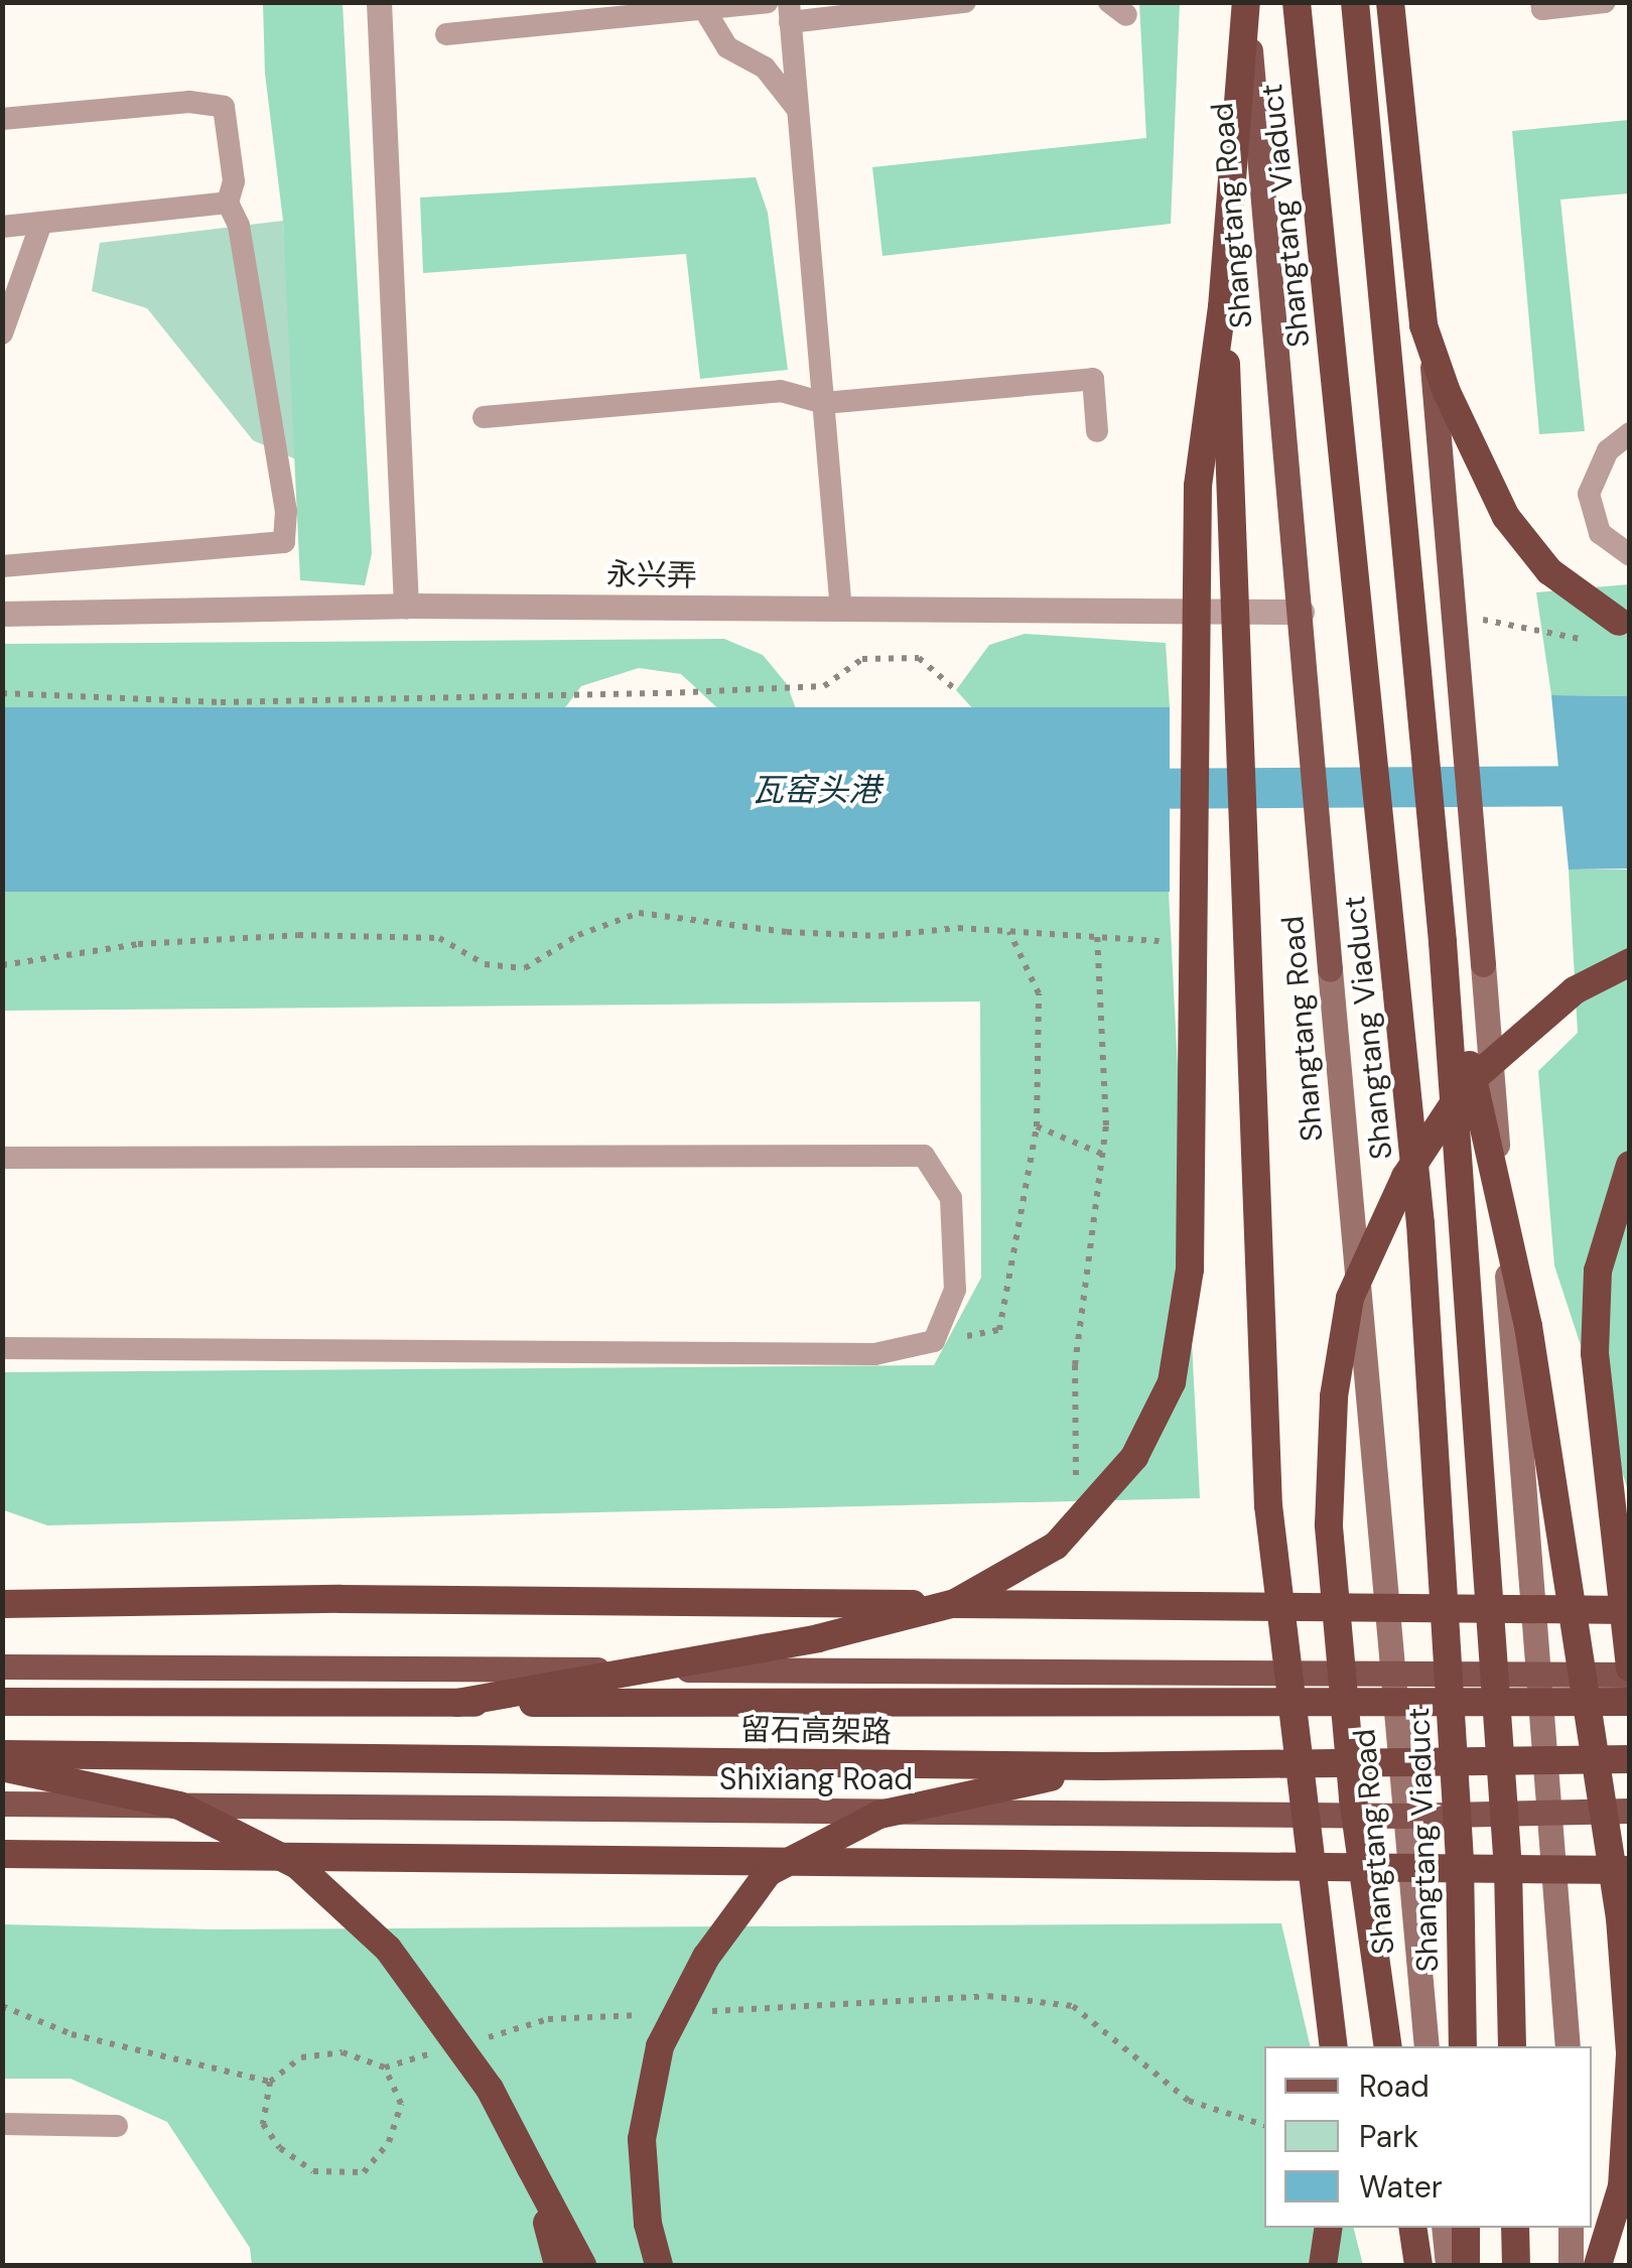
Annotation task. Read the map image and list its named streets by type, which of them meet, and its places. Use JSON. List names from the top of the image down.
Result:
{
  "streets": {
    "highway": ["Shangtang Viaduct", "留石高架路"],
    "main road": ["Shangtang Road", "Shixiang Road"],
    "street": ["永兴弄"]
  },
  "crossings": [
    ["Shangtang Road", "永兴弄"],
    ["Shangtang Road", "Shixiang Road"]
  ],
  "water": ["瓦窑头港"],
  "legend": ["Road", "Park", "Water"]
}
